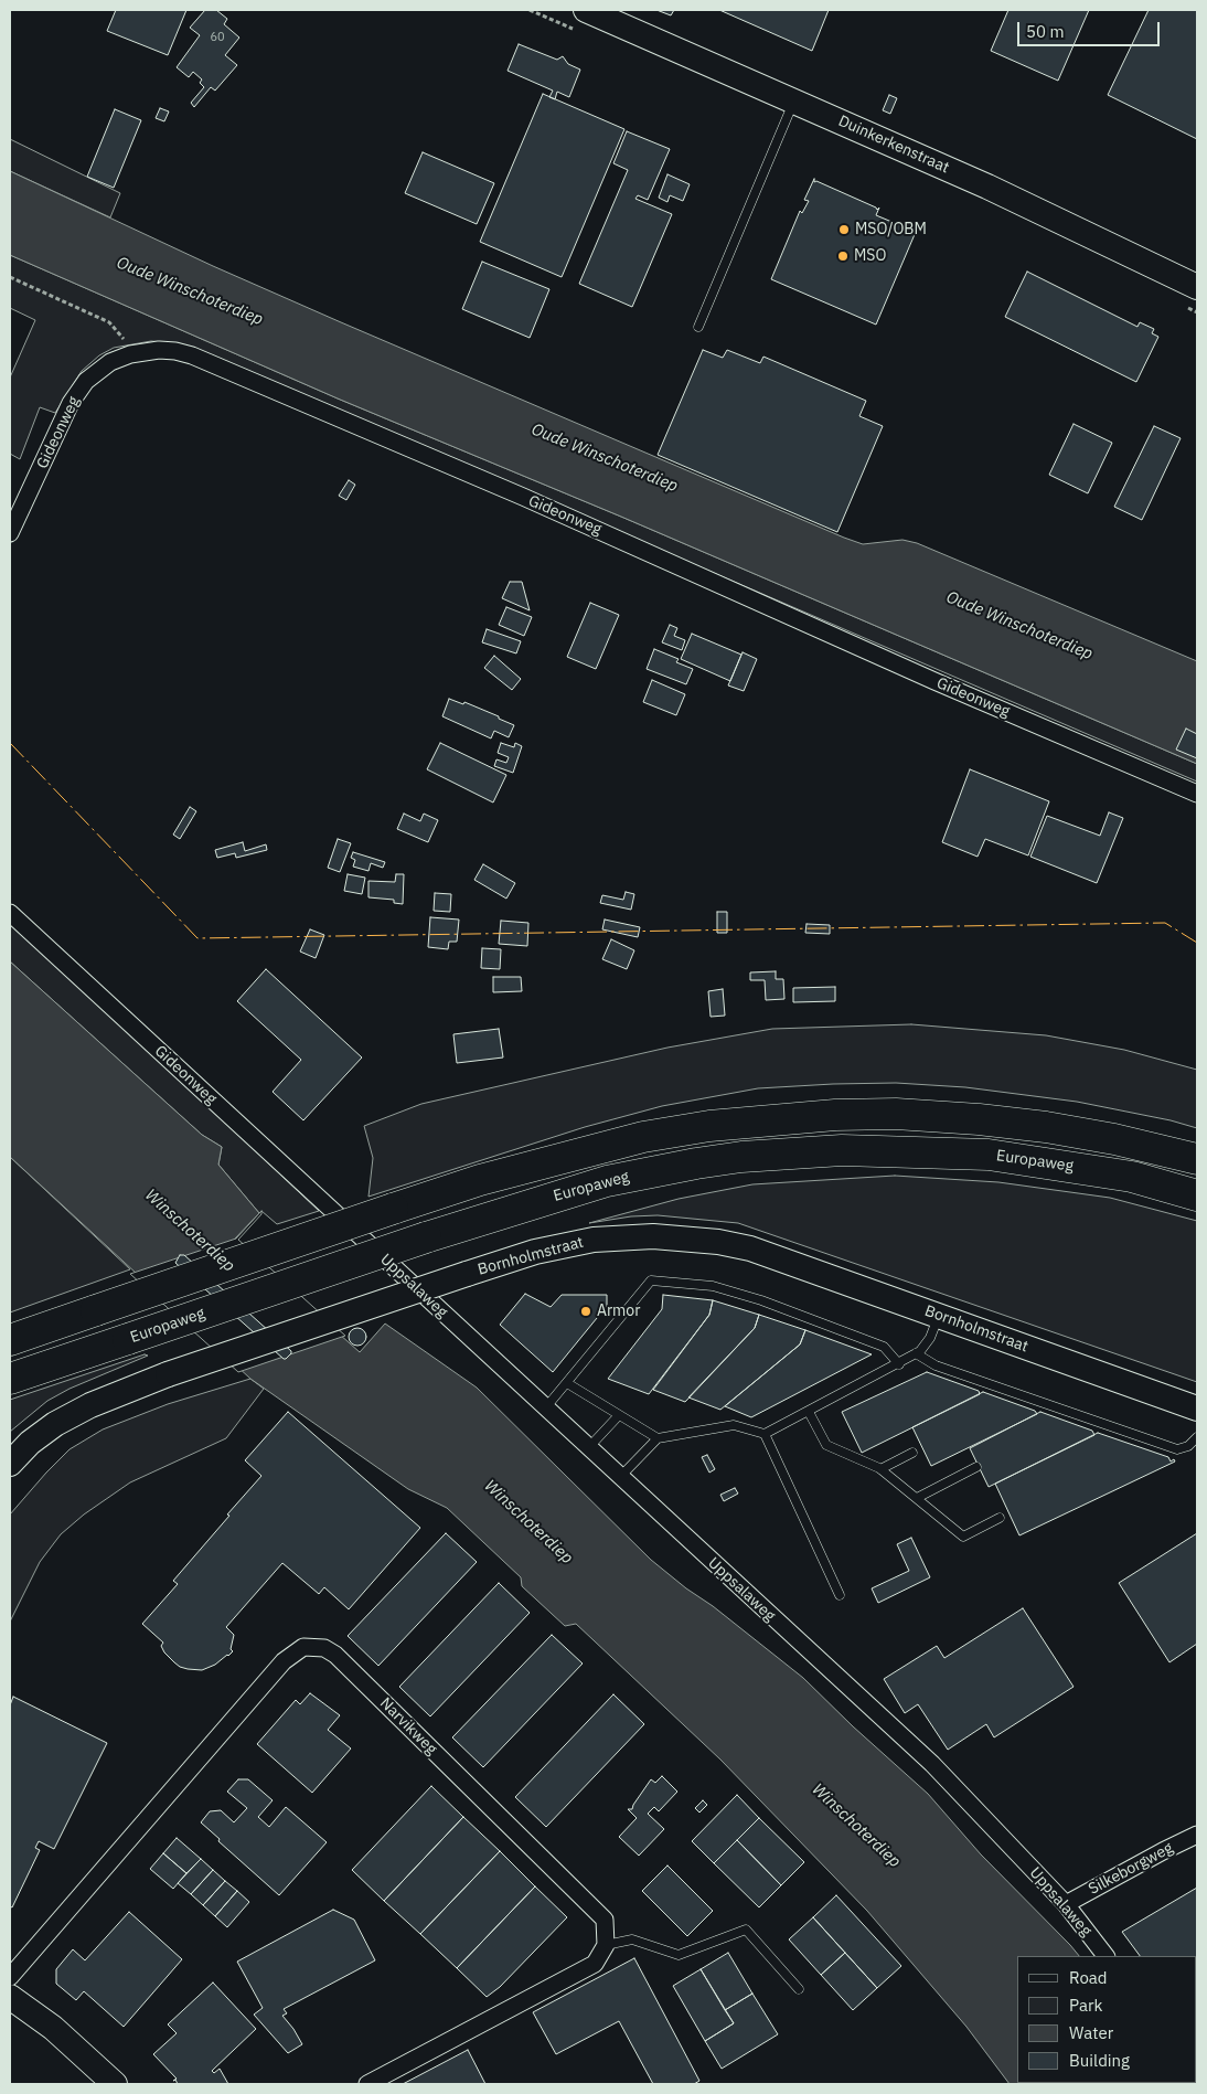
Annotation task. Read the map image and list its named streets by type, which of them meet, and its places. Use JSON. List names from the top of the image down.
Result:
{
  "streets": {
    "highway": ["Europaweg"],
    "street": [
      "Duinkerkenstraat",
      "Gideonweg",
      "Bornholmstraat",
      "Uppsalaweg",
      "Narvikweg",
      "Silkeborgweg"
    ]
  },
  "crossings": [
    ["Gideonweg", "Uppsalaweg"],
    ["Uppsalaweg", "Silkeborgweg"]
  ],
  "water": ["Oude Winschoterdiep", "Winschoterdiep"],
  "places": ["MSO/OBM", "MSO", "Armor"],
  "house_numbers": ["60"],
  "legend": [
    "Road",
    "Park",
    "Water",
    "Building"
  ],
  "scale_bar": "50 m"
}
